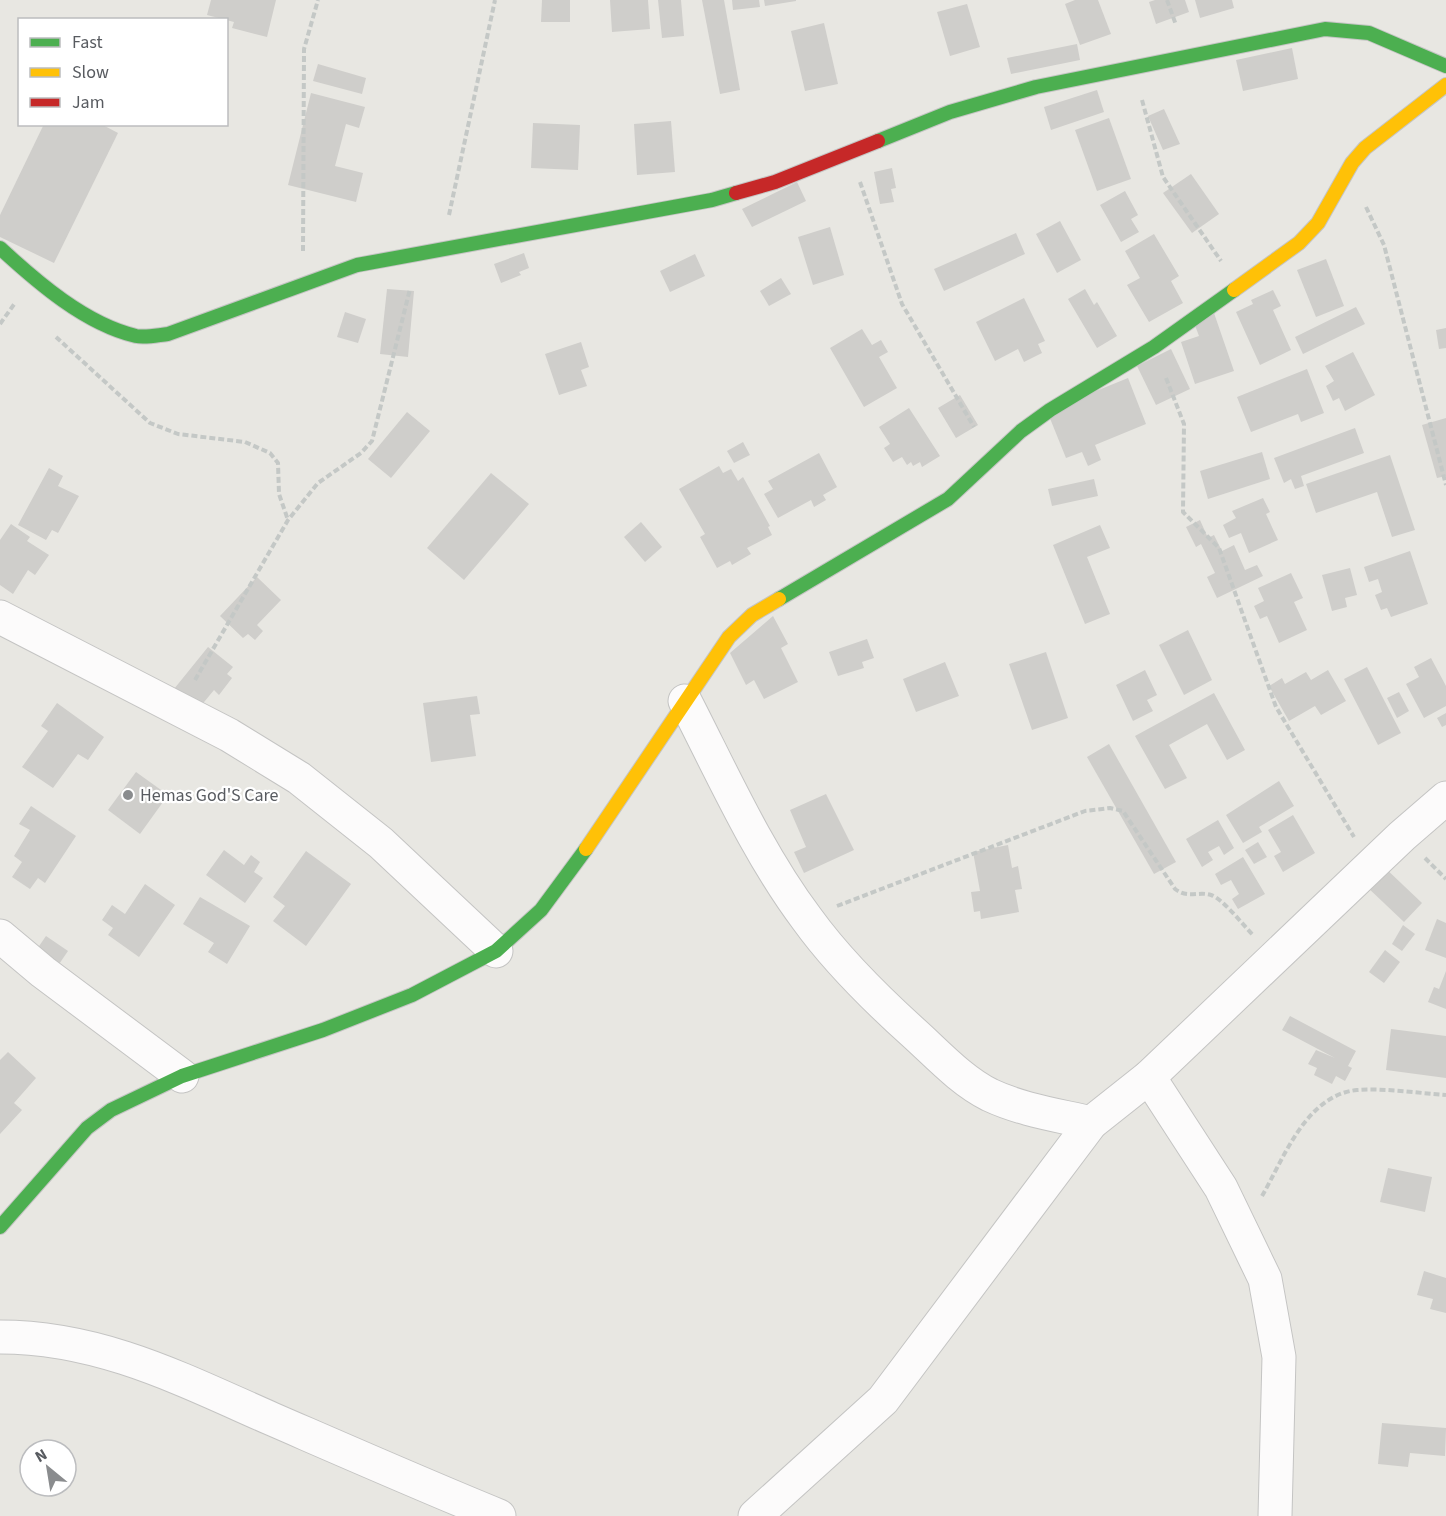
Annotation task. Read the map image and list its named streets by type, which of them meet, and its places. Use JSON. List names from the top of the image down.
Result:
{
  "places": ["Hemas God'S Care"],
  "legend": ["Fast", "Slow", "Jam"],
  "north": "top left"
}
